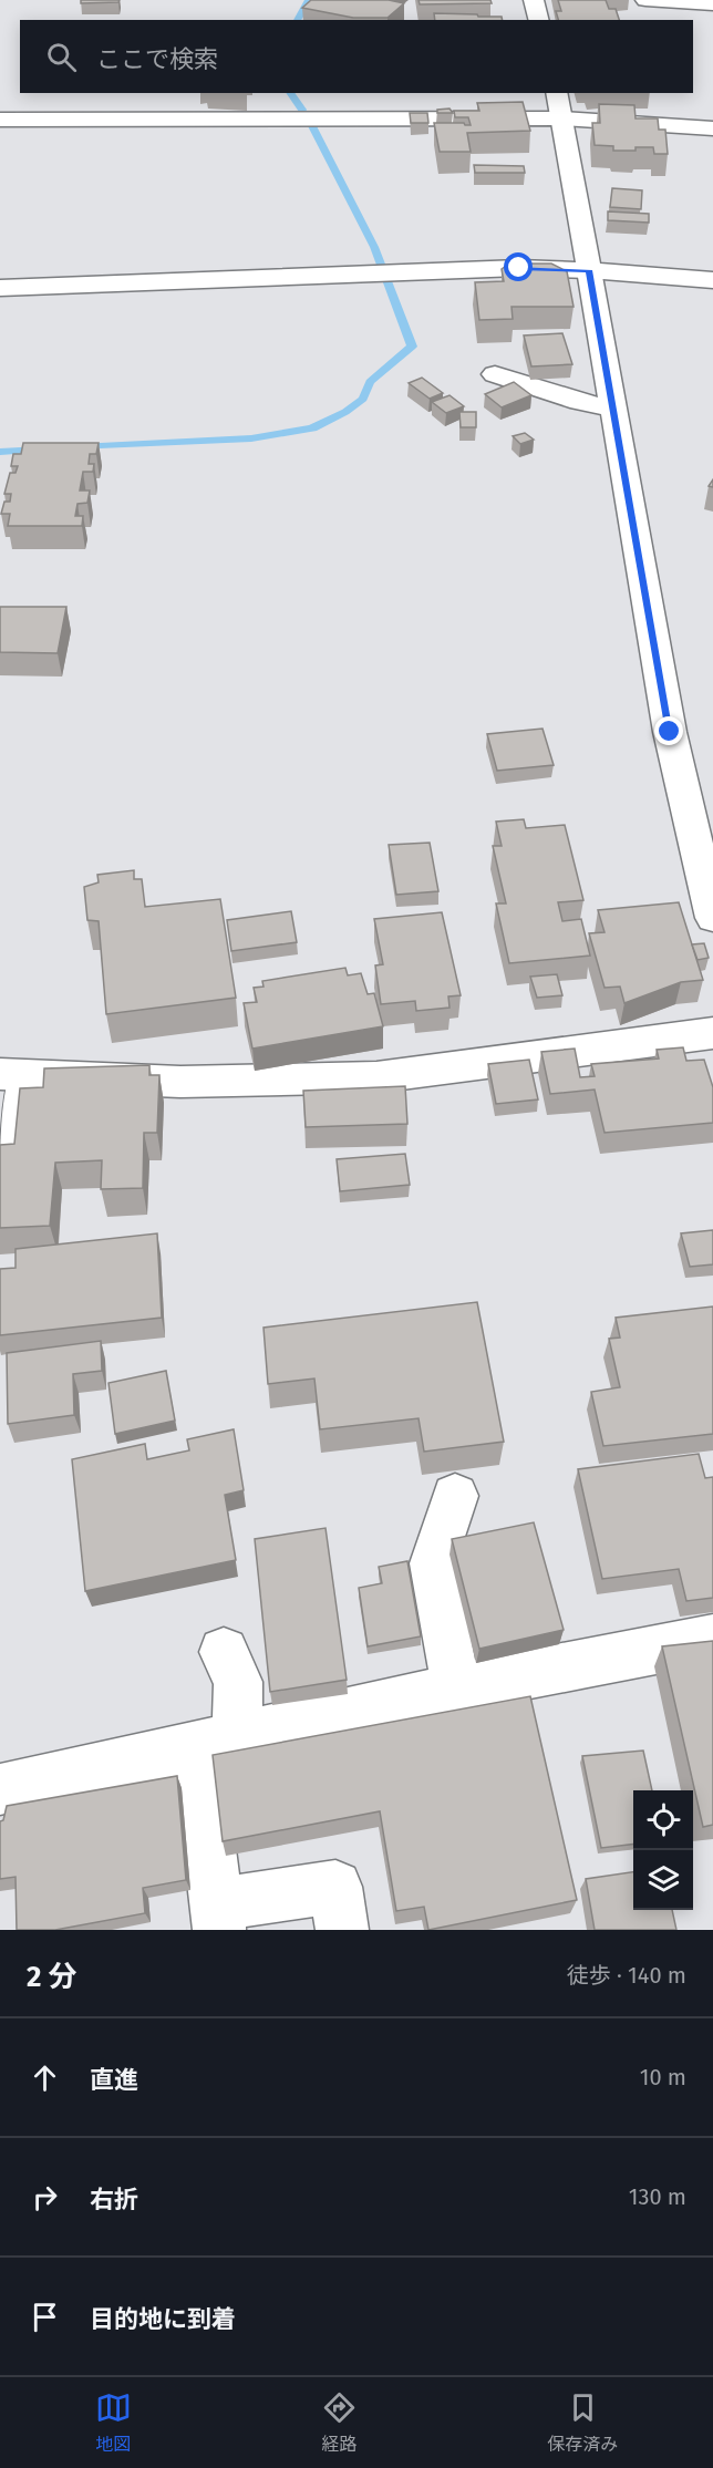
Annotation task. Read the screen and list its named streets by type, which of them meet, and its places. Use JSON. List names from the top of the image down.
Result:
{
  "page": {
    "search": "ここで検索",
    "heading": ["2 分", "徒歩 · 140 m"],
    "list": [
      ["直進", "10 m"],
      ["右折", "130 m"],
      "目的地に到着"
    ],
    "nav": ["地図", "経路", "保存済み"]
  }
}
